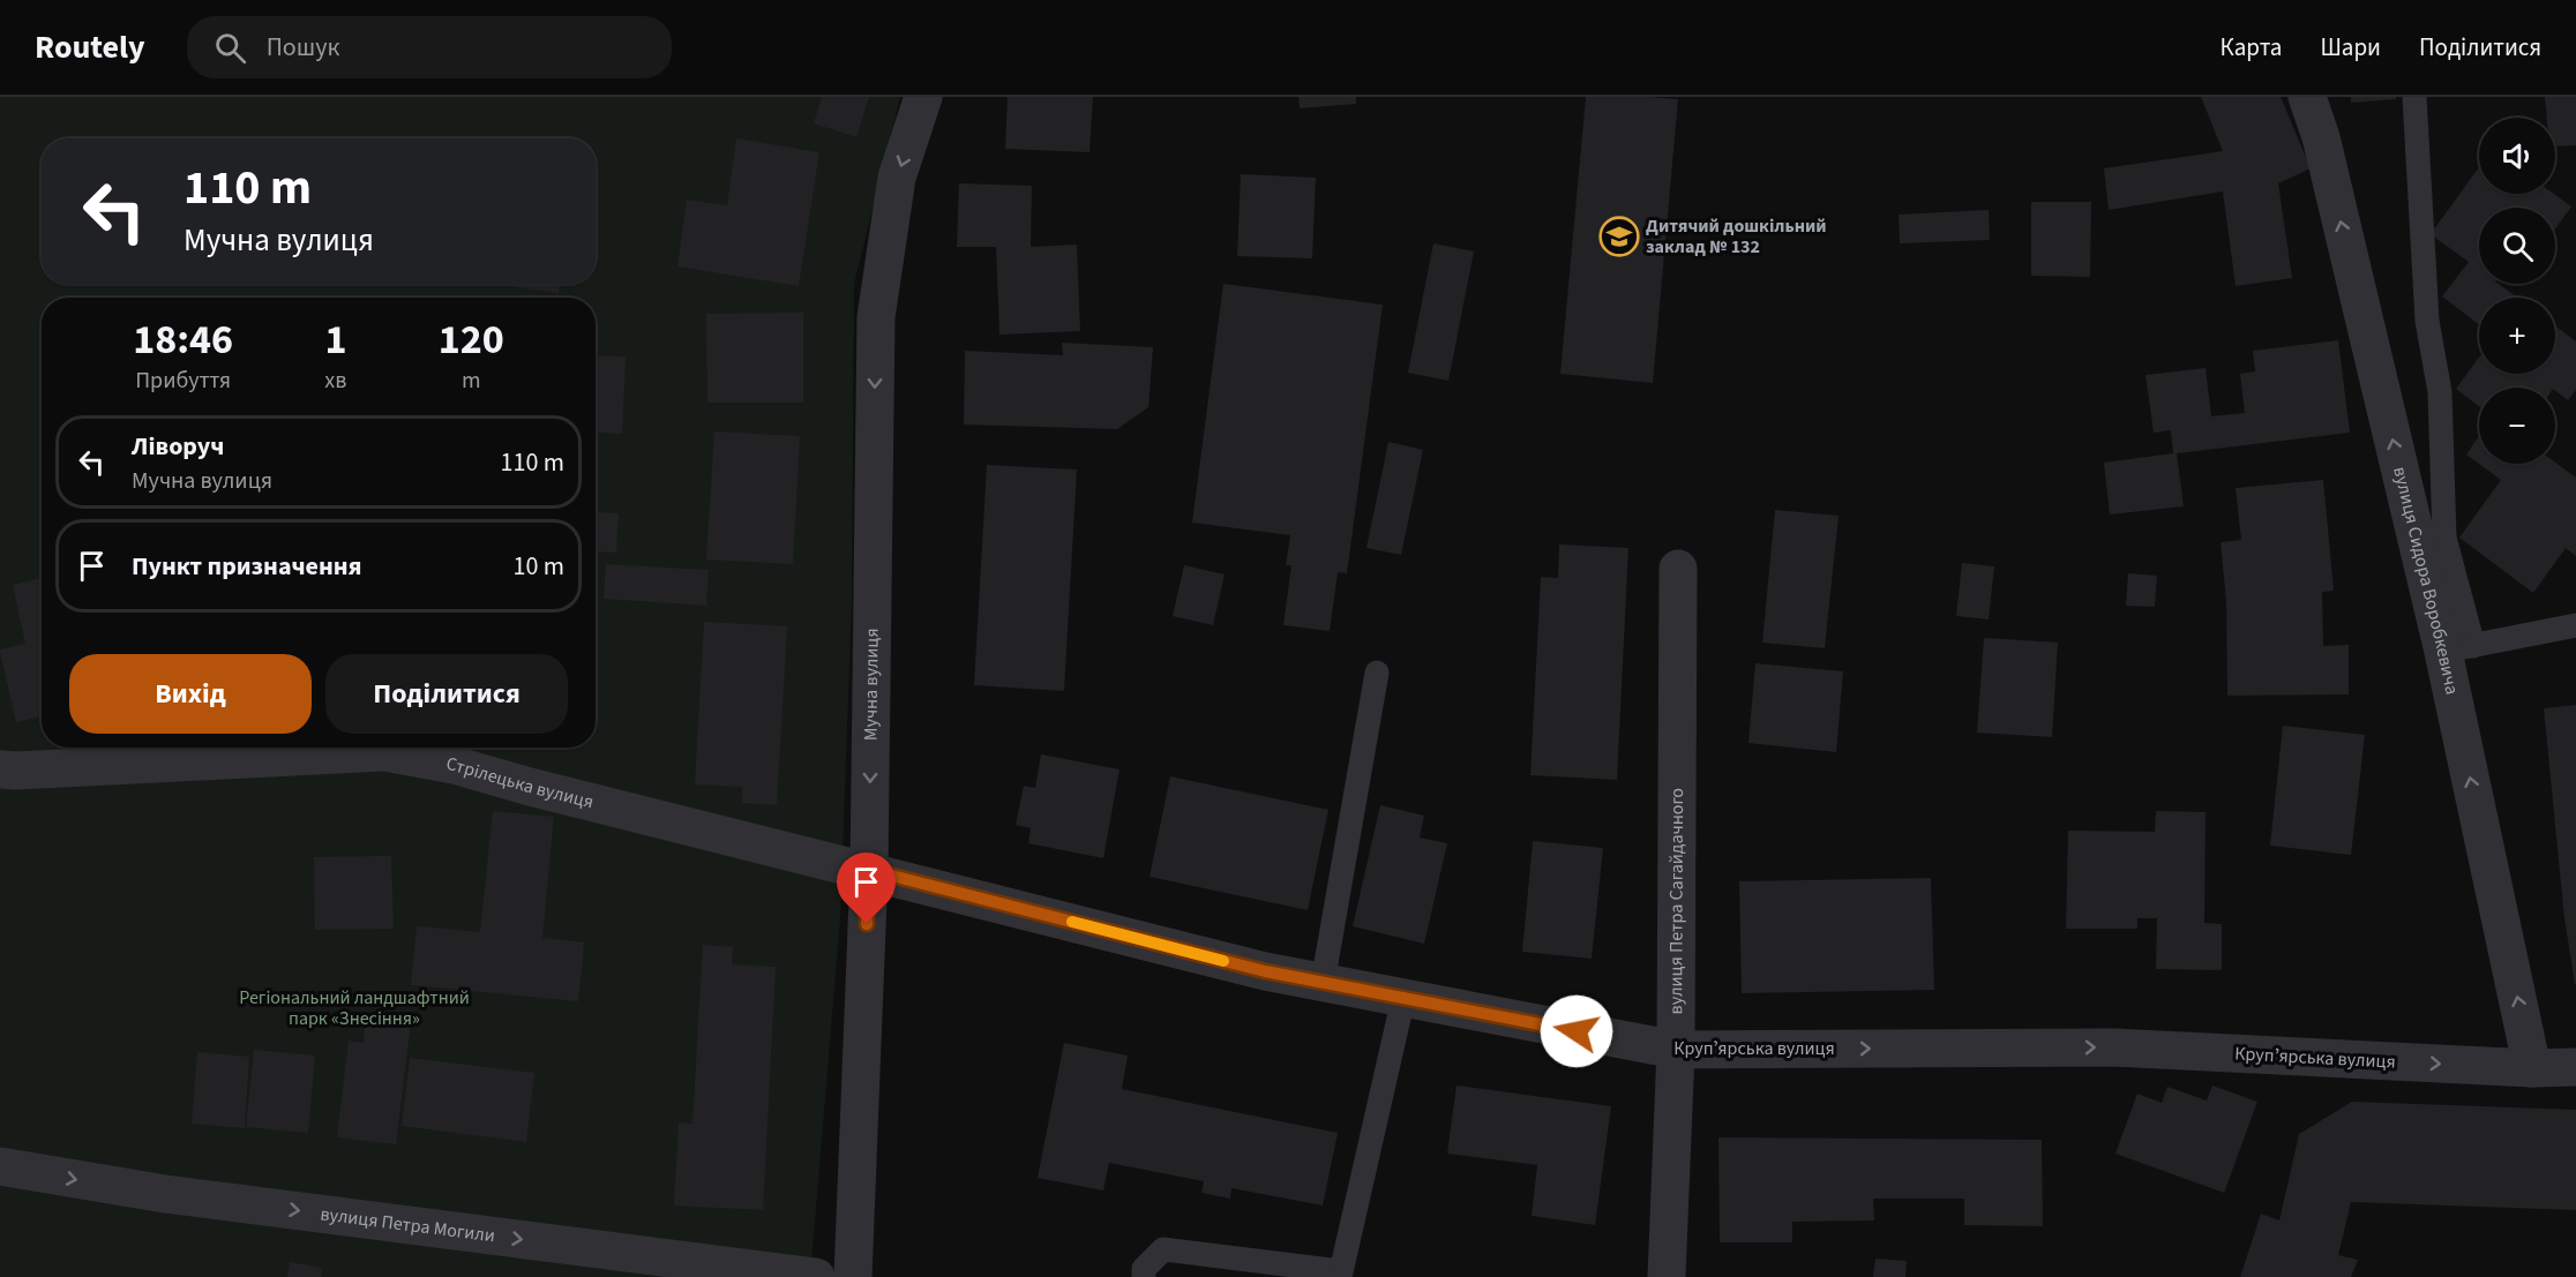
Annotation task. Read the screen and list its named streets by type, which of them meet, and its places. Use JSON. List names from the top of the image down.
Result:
{
  "streets": {
    "street": [
      "вулиця Сидора Воробкевича",
      "Мучна вулиця",
      "Стрілецька вулиця",
      "вулиця Петра Сагайдачного",
      "Крупʼярська вулиця",
      "вулиця Петра Могили"
    ]
  },
  "crossings": [
    ["вулиця Сидора Воробкевича", "Крупʼярська вулиця"],
    ["Мучна вулиця", "Стрілецька вулиця"],
    ["Мучна вулиця", "Крупʼярська вулиця"],
    ["Стрілецька вулиця", "Крупʼярська вулиця"],
    ["вулиця Петра Сагайдачного", "Крупʼярська вулиця"]
  ],
  "one_way": [
    "вулиця Сидора Воробкевича",
    "Мучна вулиця",
    "Крупʼярська вулиця",
    "вулиця Петра Могили"
  ],
  "parks": ["Регіональний ландшафтний парк «Знесіння»"],
  "places": {
    "school or university": ["Дитячий дошкільний заклад № 132"]
  },
  "page": {
    "header": "Routely",
    "search": "Пошук",
    "nav": ["Карта", "Шари", "Поділитися"],
    "map_buttons": ["+", "−"],
    "turn": ["110 m", "Мучна вулиця"],
    "eta": [
      "18:46",
      "Прибуття",
      "1",
      "хв",
      "120",
      "m"
    ],
    "list": [
      {
        "name": "Ліворуч",
        "note": "Мучна вулиця",
        "value": "110 m"
      },
      {
        "name": "Пункт призначення",
        "value": "10 m"
      }
    ],
    "buttons": ["Вихід", "Поділитися"]
  }
}
